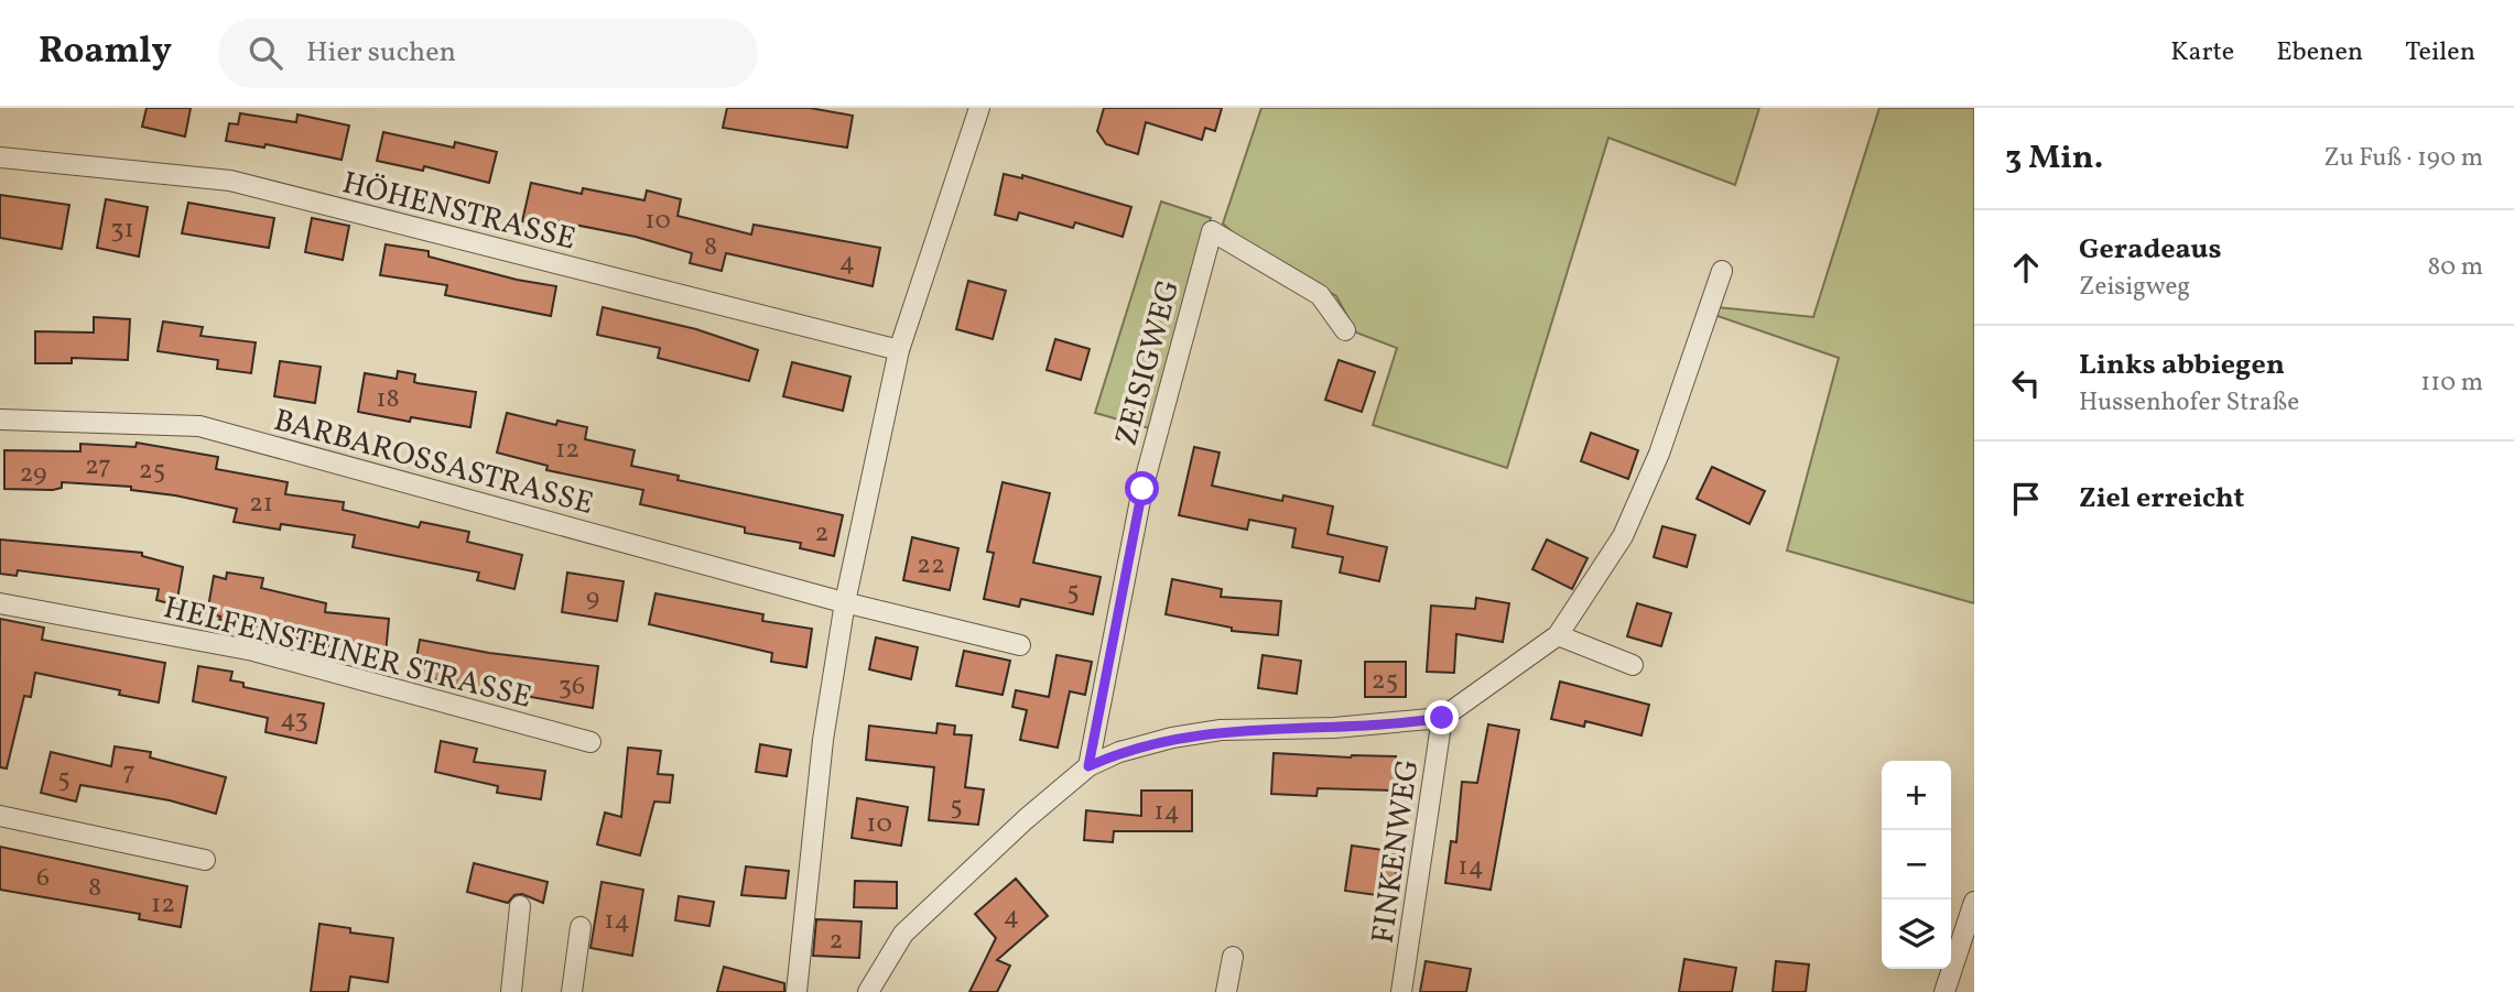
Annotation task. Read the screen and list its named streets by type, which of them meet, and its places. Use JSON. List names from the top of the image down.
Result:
{
  "streets": {
    "street": [
      "HÖHENSTRASSE",
      "ZEISIGWEG",
      "BARBAROSSASTRASSE",
      "HELFENSTEINER STRASSE",
      "FINKENWEG"
    ]
  },
  "house_numbers": [
    "10",
    "31",
    "8",
    "4",
    "18",
    "12",
    "27",
    "25",
    "29",
    "21",
    "2",
    "22",
    "5",
    "9",
    "25",
    "36",
    "43",
    "7",
    "5",
    "5",
    "14",
    "10",
    "14",
    "6",
    "8",
    "12",
    "4",
    "14",
    "2"
  ],
  "page": {
    "header": "Roamly",
    "search": "Hier suchen",
    "nav": ["Karte", "Ebenen", "Teilen"],
    "heading": ["3 Min.", "Zu Fuß · 190 m"],
    "list": [
      ["Geradeaus", "Zeisigweg", "80 m"],
      ["Links abbiegen", "Hussenhofer Straße", "110 m"],
      "Ziel erreicht"
    ],
    "map_buttons": ["+", "−"]
  }
}
